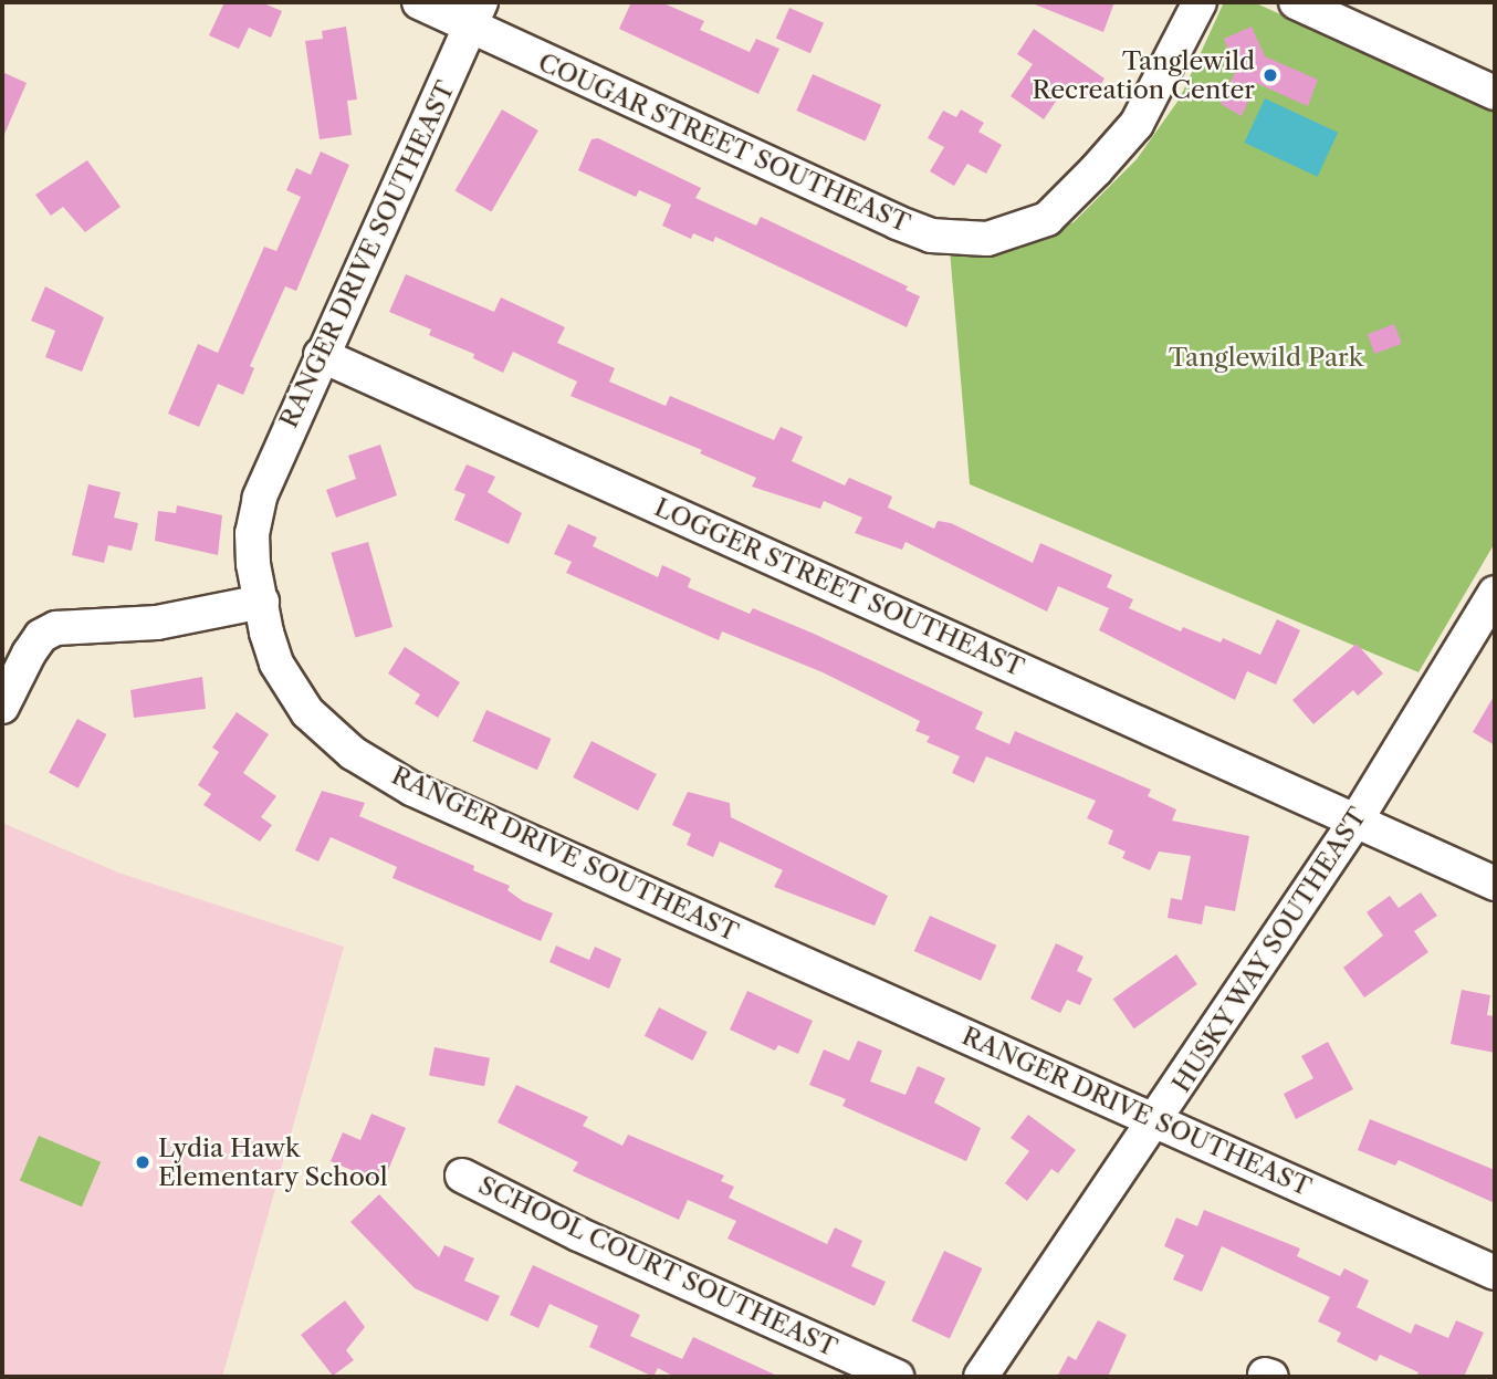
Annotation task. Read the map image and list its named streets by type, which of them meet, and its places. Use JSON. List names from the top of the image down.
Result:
{
  "streets": {
    "street": [
      "COUGAR STREET SOUTHEAST",
      "RANGER DRIVE SOUTHEAST",
      "LOGGER STREET SOUTHEAST",
      "HUSKY WAY SOUTHEAST",
      "SCHOOL COURT SOUTHEAST"
    ]
  },
  "crossings": [
    ["COUGAR STREET SOUTHEAST", "RANGER DRIVE SOUTHEAST"],
    ["RANGER DRIVE SOUTHEAST", "LOGGER STREET SOUTHEAST"],
    ["RANGER DRIVE SOUTHEAST", "HUSKY WAY SOUTHEAST"],
    ["LOGGER STREET SOUTHEAST", "HUSKY WAY SOUTHEAST"]
  ],
  "parks": ["Tanglewild Park"],
  "places": ["Tanglewild Recreation Center", "Lydia Hawk Elementary School"]
}
